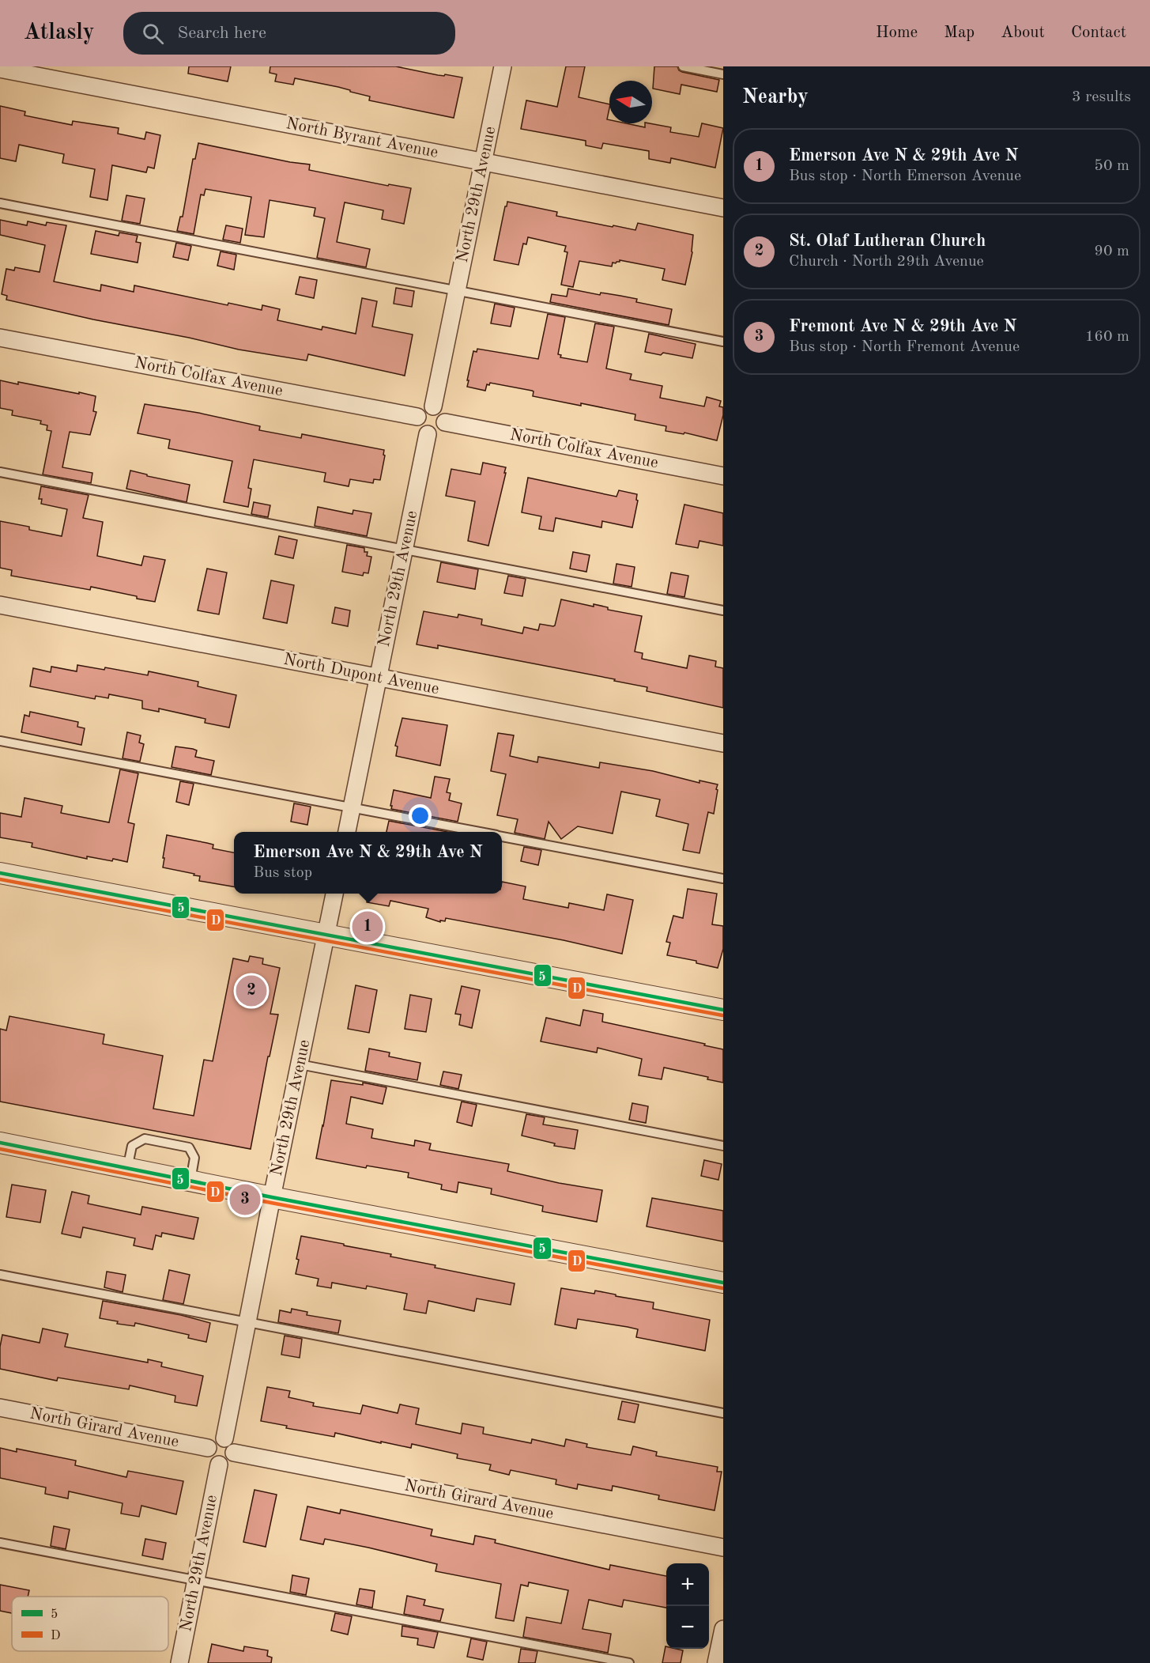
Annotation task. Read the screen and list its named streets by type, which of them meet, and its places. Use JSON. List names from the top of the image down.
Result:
{
  "streets": {
    "street": [
      "North Byrant Avenue",
      "North 29th Avenue",
      "North Colfax Avenue",
      "North Dupont Avenue",
      "North Girard Avenue"
    ]
  },
  "crossings": [
    ["North Byrant Avenue", "North 29th Avenue"],
    ["North 29th Avenue", "North Colfax Avenue"],
    ["North 29th Avenue", "North Dupont Avenue"],
    ["North 29th Avenue", "North Girard Avenue"]
  ],
  "lines": ["transit line 5", "transit line D"],
  "legend": ["5", "D"],
  "north": "left",
  "page": {
    "header": "Atlasly",
    "search": "Search here",
    "nav": [
      "Home",
      "Map",
      "About",
      "Contact"
    ],
    "heading": ["Nearby", "3 results"],
    "list": [
      {
        "mark": "1",
        "name": "Emerson Ave N & 29th Ave N",
        "note": "Bus stop · North Emerson Avenue",
        "value": "50 m"
      },
      {
        "mark": "2",
        "name": "St. Olaf Lutheran Church",
        "note": "Church · North 29th Avenue",
        "value": "90 m"
      },
      {
        "mark": "3",
        "name": "Fremont Ave N & 29th Ave N",
        "note": "Bus stop · North Fremont Avenue",
        "value": "160 m"
      }
    ],
    "popup": ["Emerson Ave N & 29th Ave N", "Bus stop"],
    "pins": ["1", "2", "3"],
    "map_buttons": ["+", "−"]
  }
}
